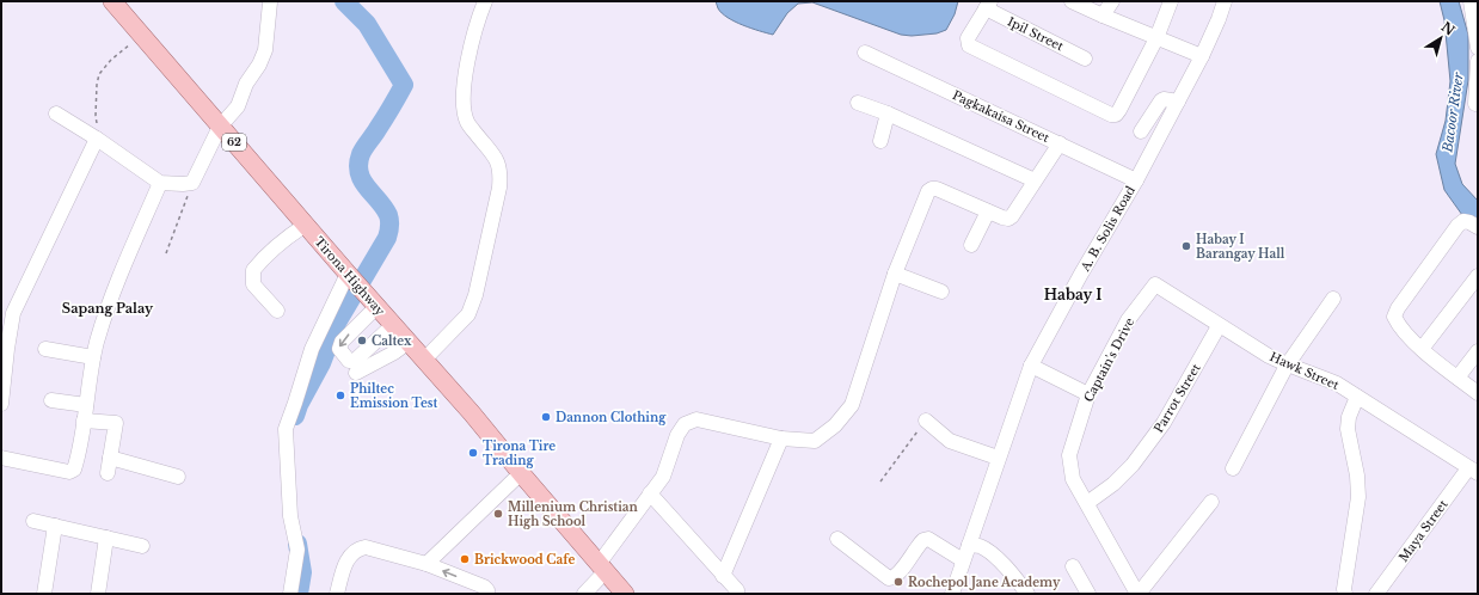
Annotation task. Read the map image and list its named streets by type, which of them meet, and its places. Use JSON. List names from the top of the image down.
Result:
{
  "streets": {
    "main road": ["62", "Tirona Highway"],
    "street": [
      "Ipil Street",
      "Pagkakaisa Street",
      "A. B. Solis Road",
      "Captain's Drive",
      "Hawk Street",
      "Parrot Street",
      "Maya Street"
    ]
  },
  "crossings": [
    ["Pagkakaisa Street", "A. B. Solis Road"],
    ["Captain's Drive", "Hawk Street"],
    ["Captain's Drive", "Parrot Street"],
    ["Hawk Street", "Parrot Street"],
    ["Hawk Street", "Maya Street"]
  ],
  "districts": ["Habay I", "Sapang Palay"],
  "water": ["Bacoor River"],
  "places": [
    "Habay I Barangay Hall",
    "Caltex",
    "Philtec Emission Test",
    "Dannon Clothing",
    "Tirona Tire Trading",
    "Millenium Christian High School",
    "Brickwood Cafe",
    "Rochepol Jane Academy"
  ],
  "north": "top right"
}
